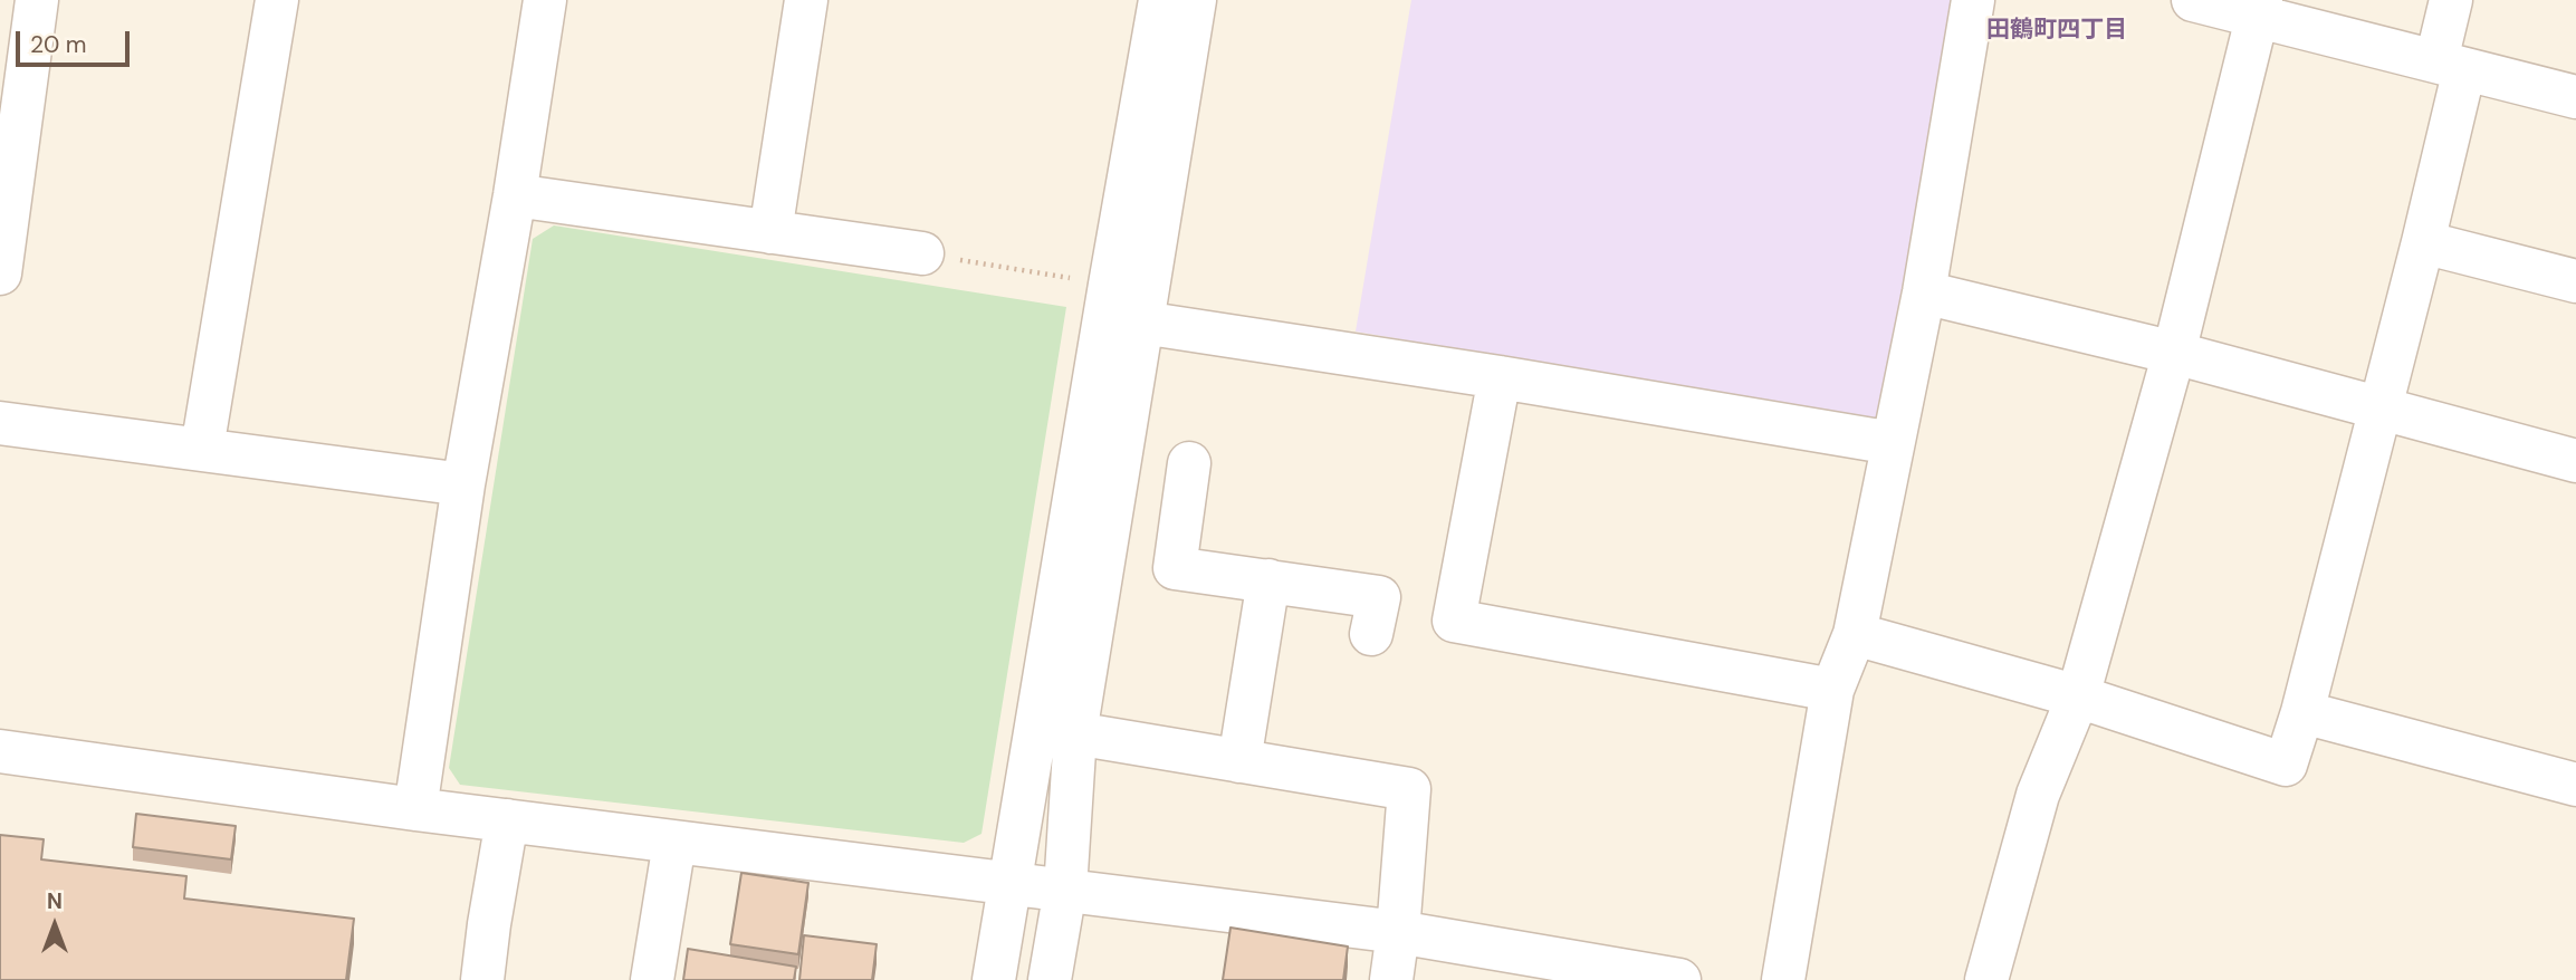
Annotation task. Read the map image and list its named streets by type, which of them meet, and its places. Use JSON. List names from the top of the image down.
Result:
{
  "districts": ["田鶴町四丁目"],
  "scale_bar": "20 m",
  "north": "top"
}
